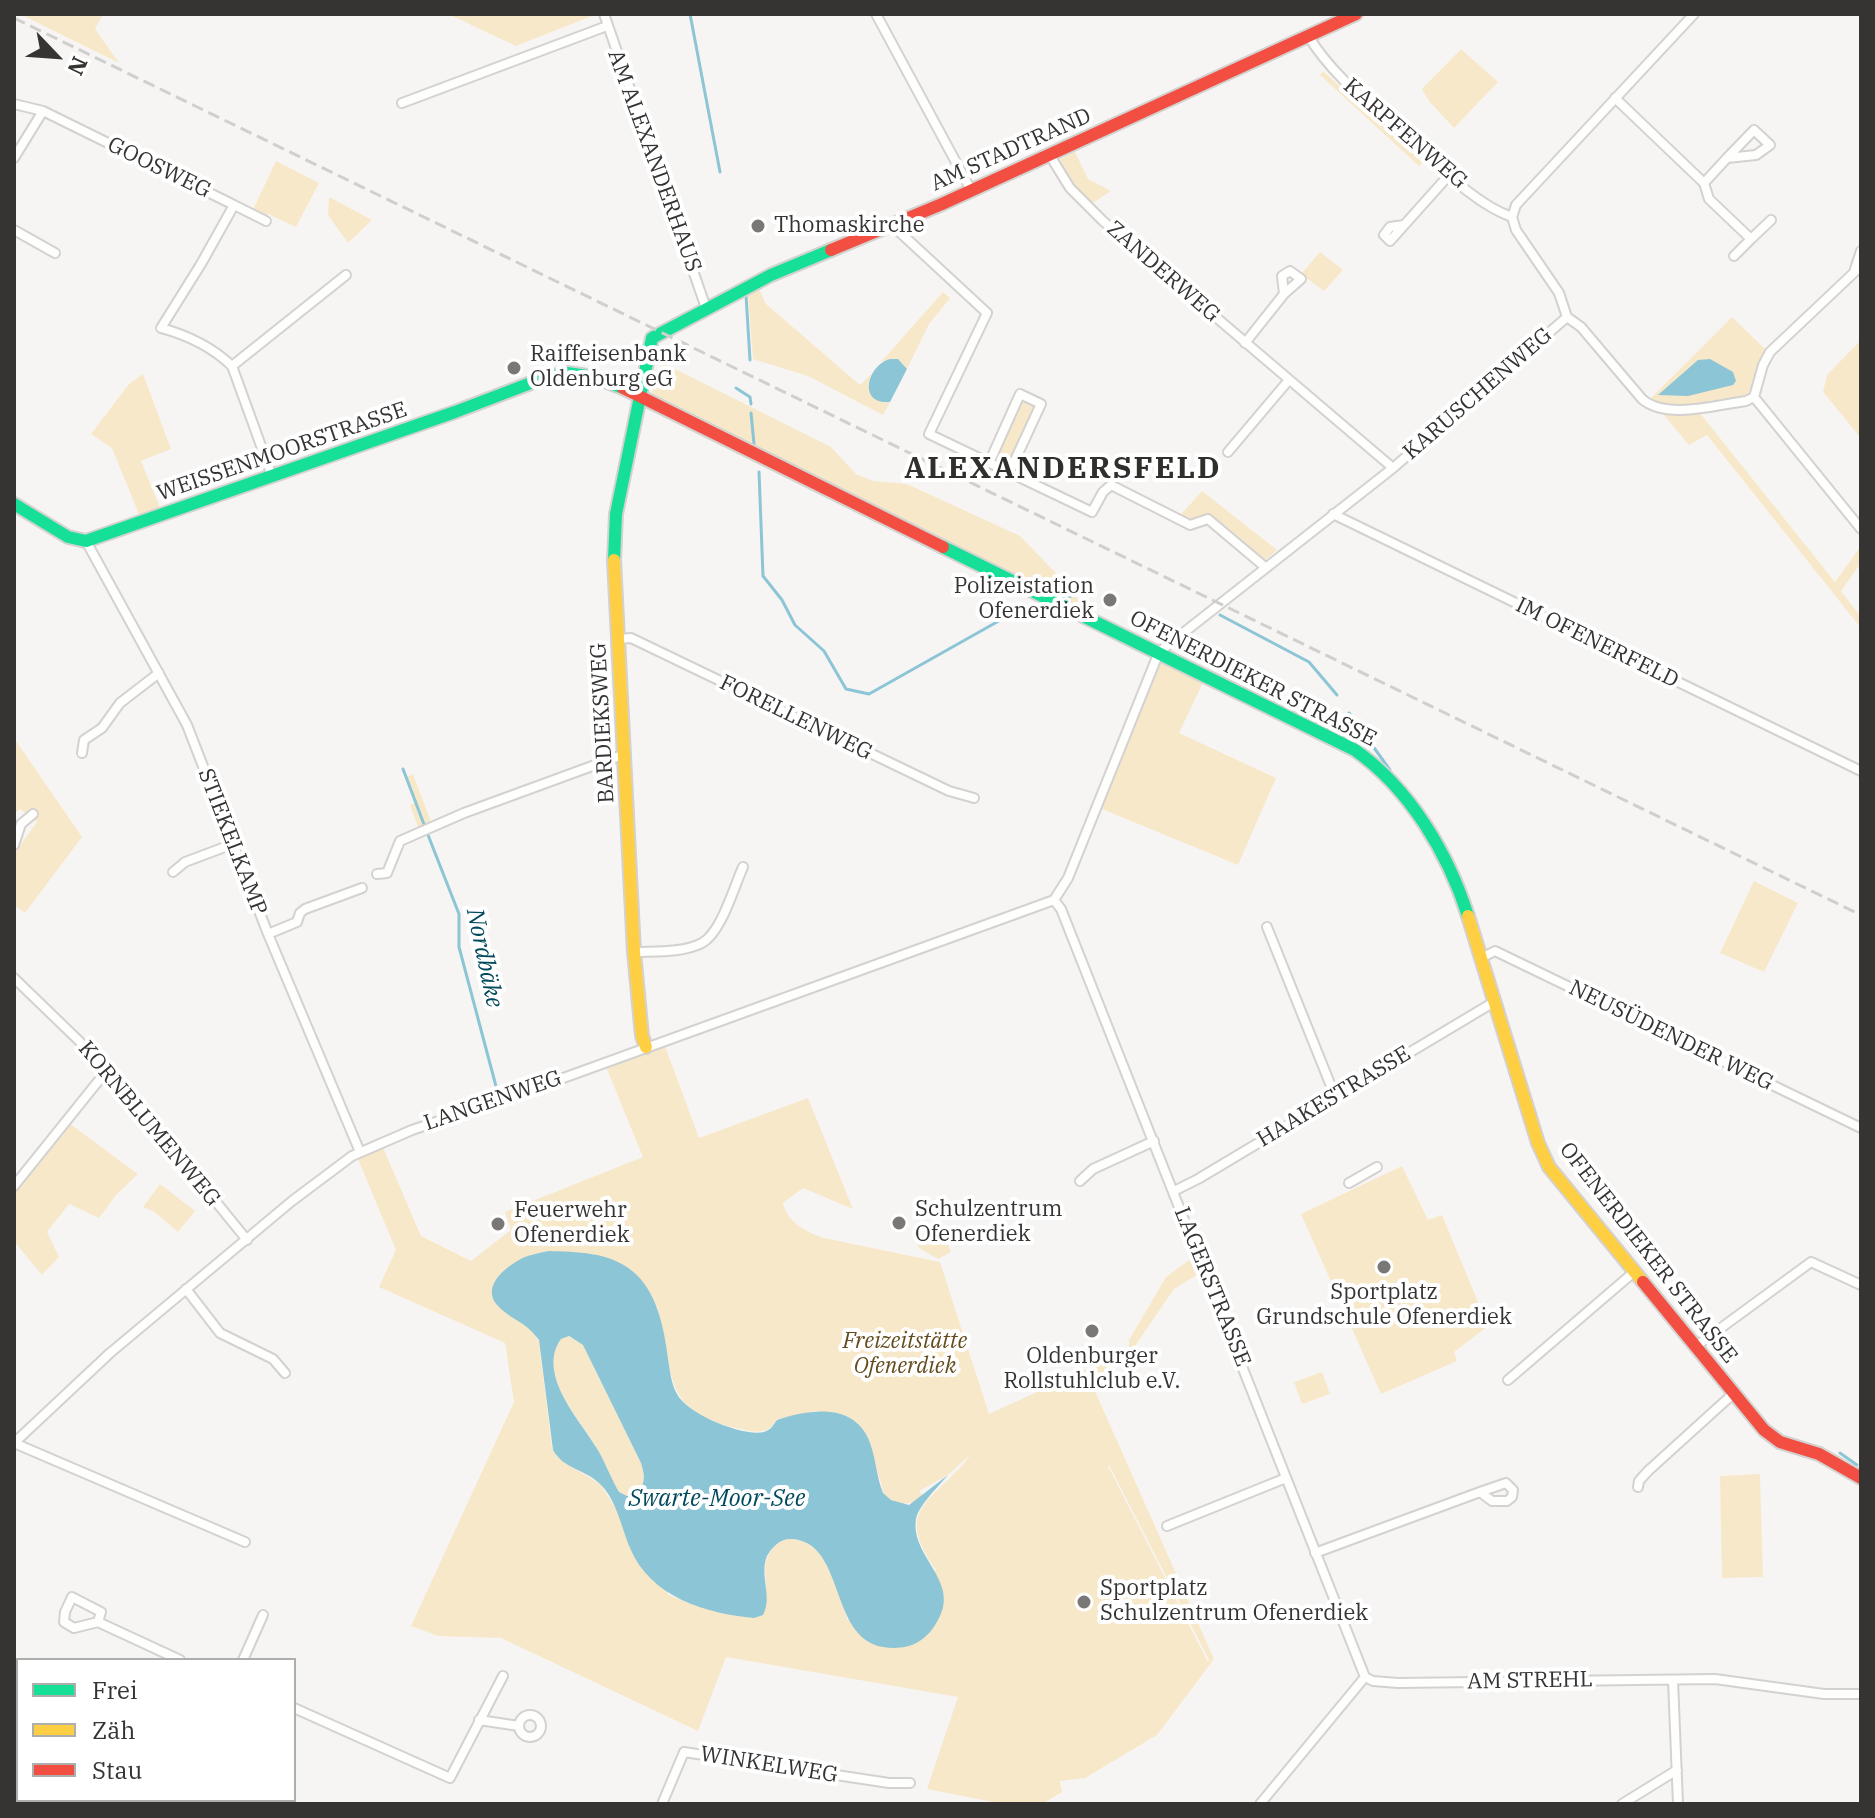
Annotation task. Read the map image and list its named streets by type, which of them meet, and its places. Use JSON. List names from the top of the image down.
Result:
{
  "streets": {
    "street": [
      "KARPFENWEG",
      "AM STADTRAND",
      "AM ALEXANDERHAUS",
      "GOOSWEG",
      "ZANDERWEG",
      "KARUSCHENWEG",
      "WEISSENMOORSTRASSE",
      "IM OFENERFELD",
      "OFENERDIEKER STRASSE",
      "FORELLENWEG",
      "BARDIEKSWEG",
      "STIEKELKAMP",
      "NEUSÜDENDER WEG",
      "HAAKESTRASSE",
      "LANGENWEG",
      "KORNBLUMENWEG",
      "LAGERSTRASSE",
      "AM STREHL",
      "WINKELWEG"
    ]
  },
  "crossings": [
    ["KARPFENWEG", "AM STADTRAND"],
    ["KARPFENWEG", "KARUSCHENWEG"],
    ["AM STADTRAND", "AM ALEXANDERHAUS"],
    ["AM STADTRAND", "ZANDERWEG"],
    ["AM STADTRAND", "OFENERDIEKER STRASSE"],
    ["AM STADTRAND", "BARDIEKSWEG"],
    ["ZANDERWEG", "KARUSCHENWEG"],
    ["KARUSCHENWEG", "IM OFENERFELD"],
    ["KARUSCHENWEG", "OFENERDIEKER STRASSE"],
    ["WEISSENMOORSTRASSE", "OFENERDIEKER STRASSE"],
    ["WEISSENMOORSTRASSE", "STIEKELKAMP"],
    ["OFENERDIEKER STRASSE", "BARDIEKSWEG"],
    ["OFENERDIEKER STRASSE", "NEUSÜDENDER WEG"],
    ["OFENERDIEKER STRASSE", "HAAKESTRASSE"],
    ["FORELLENWEG", "BARDIEKSWEG"],
    ["BARDIEKSWEG", "LANGENWEG"],
    ["STIEKELKAMP", "LANGENWEG"],
    ["HAAKESTRASSE", "LAGERSTRASSE"],
    ["LANGENWEG", "KORNBLUMENWEG"],
    ["LANGENWEG", "LAGERSTRASSE"],
    ["LAGERSTRASSE", "AM STREHL"]
  ],
  "districts": ["ALEXANDERSFELD"],
  "water": ["Nordbäke", "Swarte-Moor-See"],
  "parks": ["Freizeitstätte Ofenerdiek"],
  "places": [
    "Thomaskirche",
    "Raiffeisenbank Oldenburg eG",
    "Polizeistation Ofenerdiek",
    "Schulzentrum Ofenerdiek",
    "Feuerwehr Ofenerdiek",
    "Sportplatz Grundschule Ofenerdiek",
    "Oldenburger Rollstuhlclub e.V.",
    "Sportplatz Schulzentrum Ofenerdiek"
  ],
  "legend": ["Frei", "Zäh", "Stau"],
  "north": "bottom right"
}
